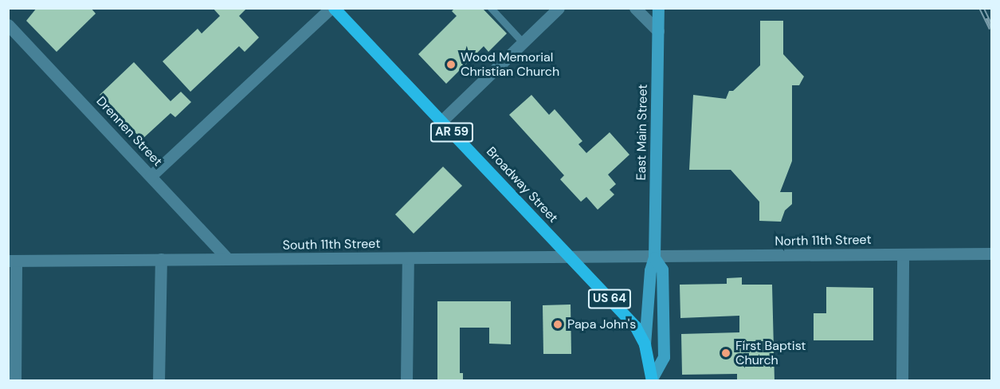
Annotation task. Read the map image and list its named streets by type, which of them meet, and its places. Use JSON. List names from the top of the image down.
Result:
{
  "streets": {
    "main road": [
      "AR 59",
      "East Main Street",
      "Broadway Street",
      "US 64"
    ],
    "street": ["Drennen Street", "North 11th Street", "South 11th Street"]
  },
  "crossings": [
    ["Drennen Street", "South 11th Street"],
    ["East Main Street", "Broadway Street"],
    ["East Main Street", "North 11th Street"],
    ["East Main Street", "South 11th Street"],
    ["Broadway Street", "South 11th Street"],
    ["North 11th Street", "South 11th Street"]
  ],
  "places": ["Wood Memorial Christian Church", "Papa John's", "First Baptist Church"]
}
